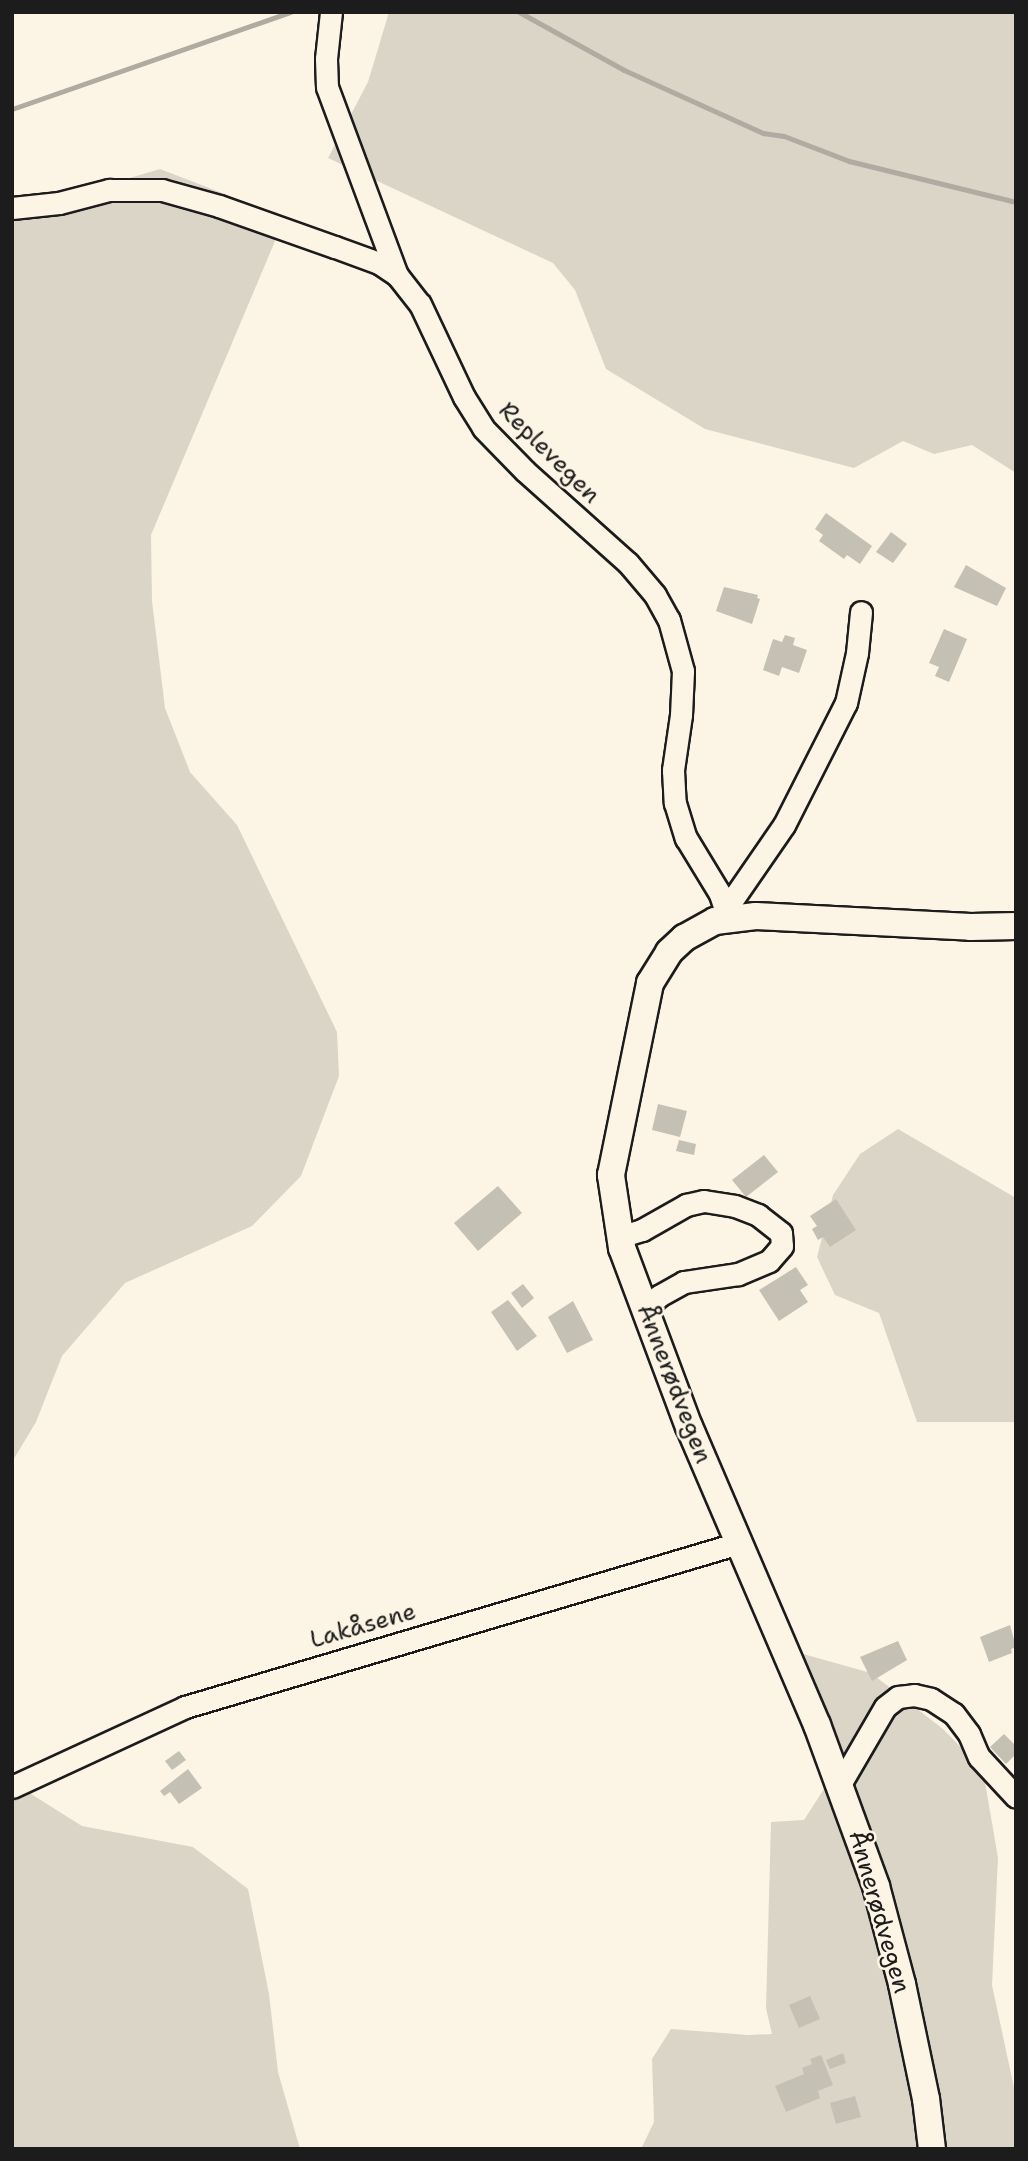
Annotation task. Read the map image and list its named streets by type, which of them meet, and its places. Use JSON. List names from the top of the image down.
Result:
{
  "streets": {
    "main road": ["Ånnerødvegen"],
    "street": ["Replevegen", "Lakåsene"]
  },
  "crossings": [
    ["Replevegen", "Ånnerødvegen"],
    ["Ånnerødvegen", "Lakåsene"]
  ]
}
